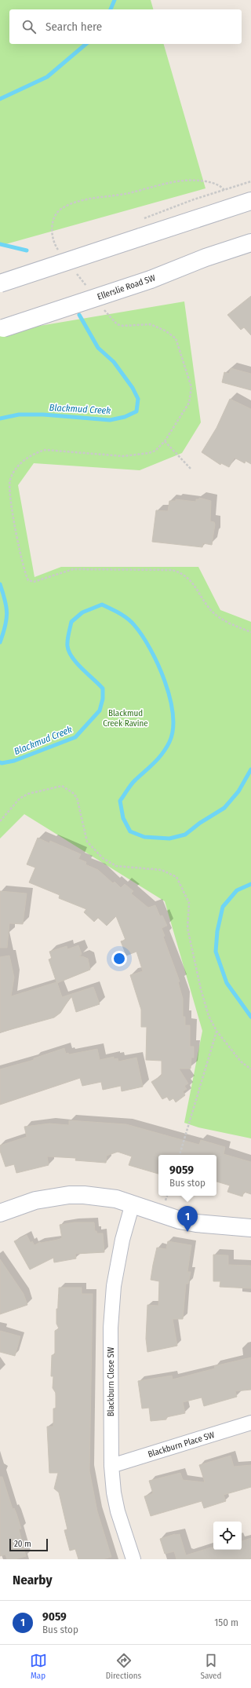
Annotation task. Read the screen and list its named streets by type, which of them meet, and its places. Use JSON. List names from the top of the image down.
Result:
{
  "streets": {
    "main road": ["Ellerslie Road SW"],
    "street": ["Blackburn Close SW", "Blackburn Place SW"]
  },
  "crossings": [
    ["Blackburn Close SW", "Blackburn Place SW"]
  ],
  "water": ["Blackmud Creek"],
  "parks": ["Blackmud Creek Ravine"],
  "scale_bar": "20 m",
  "page": {
    "search": "Search here",
    "popup": ["9059", "Bus stop"],
    "pins": "1",
    "scale": "20 m",
    "heading": "Nearby",
    "list": [
      {
        "mark": "1",
        "name": "9059",
        "note": "Bus stop",
        "value": "150 m"
      }
    ],
    "nav": ["Map", "Directions", "Saved"]
  }
}
